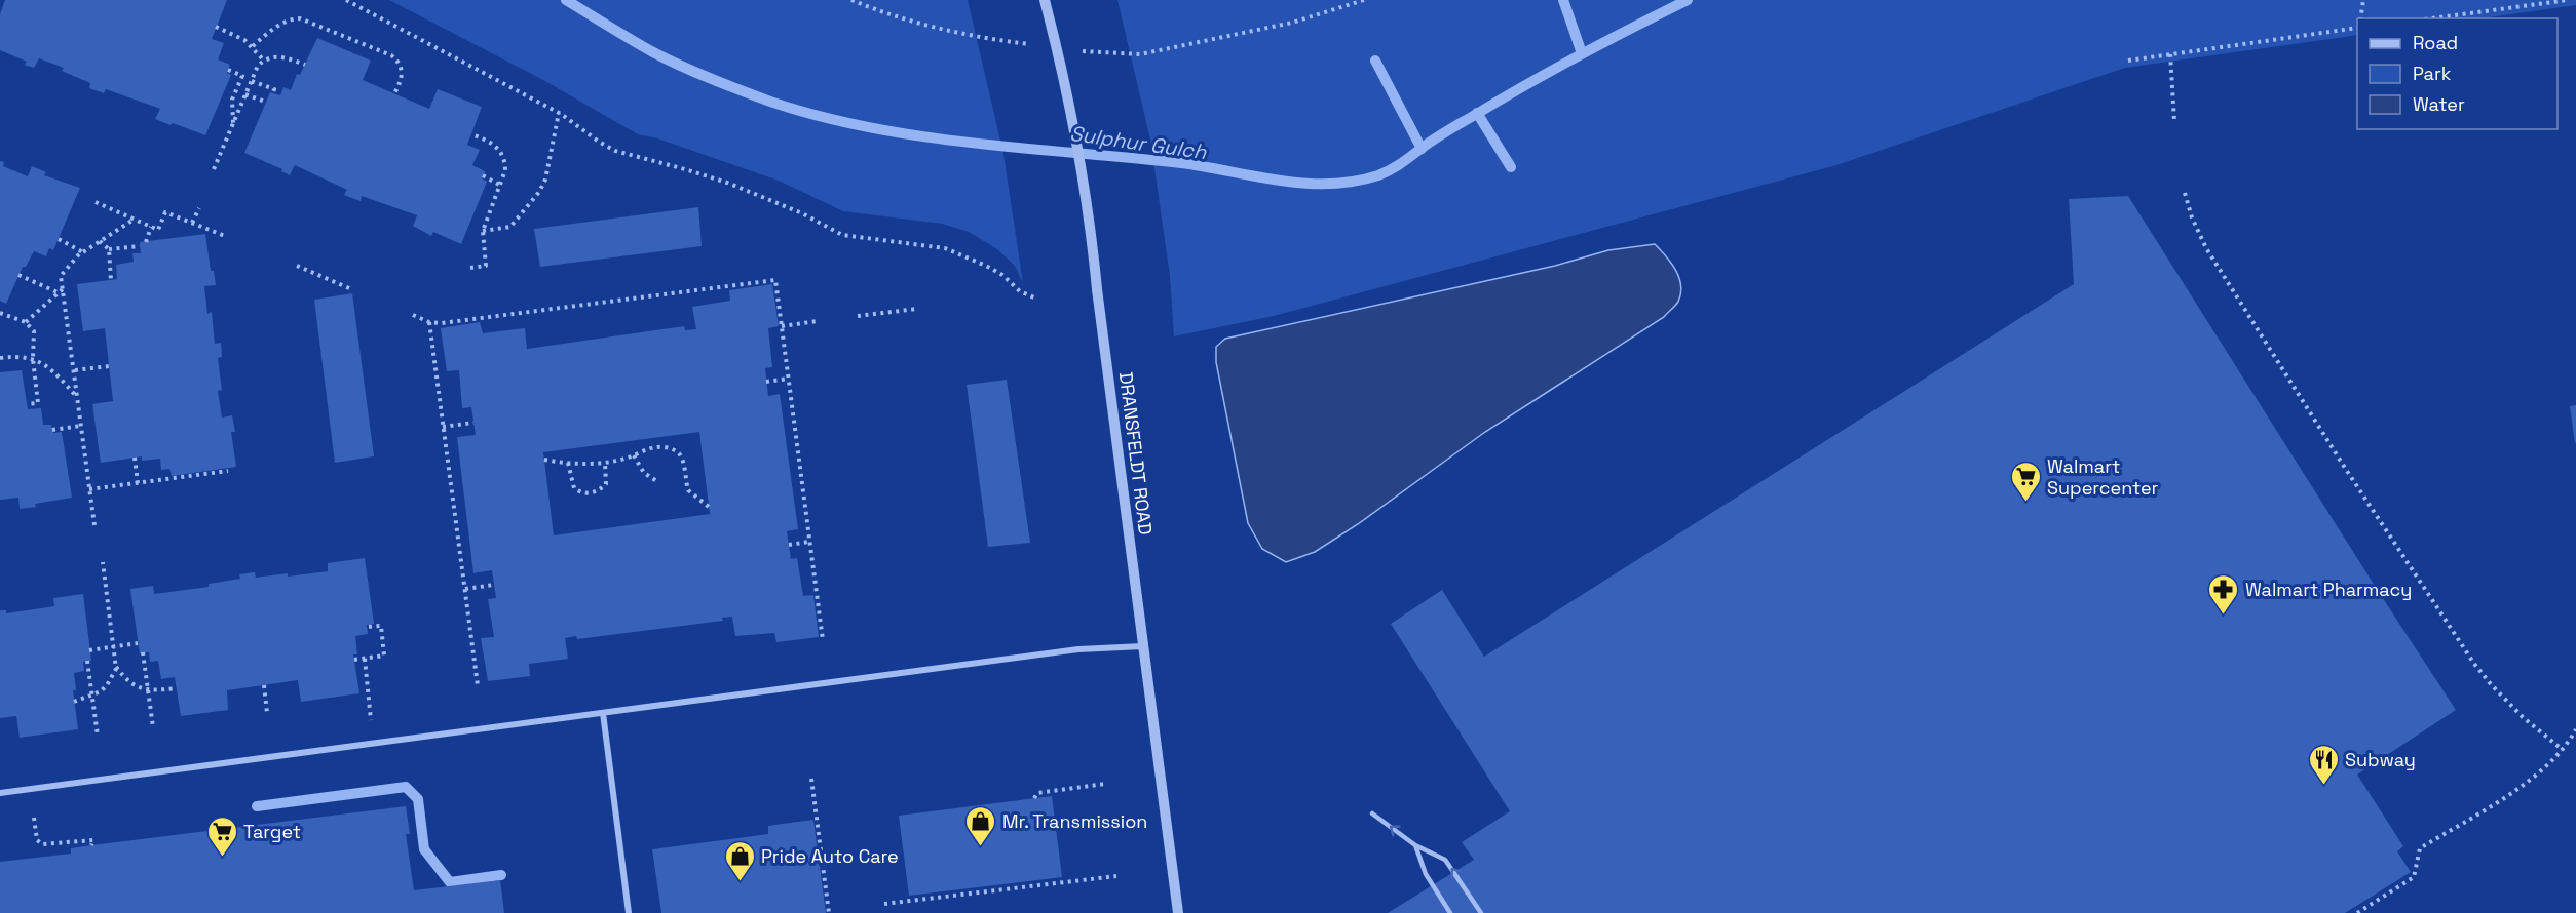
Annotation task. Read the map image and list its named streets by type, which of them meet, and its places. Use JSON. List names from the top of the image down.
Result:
{
  "streets": {
    "street": ["DRANSFELDT ROAD"]
  },
  "water": ["Sulphur Gulch"],
  "places": {
    "supermarket": ["Walmart Supercenter", "Target"],
    "pharmacy": ["Walmart Pharmacy"],
    "restaurant": ["Subway"],
    "shop": ["Mr. Transmission", "Pride Auto Care"]
  },
  "legend": ["Road", "Park", "Water"]
}
